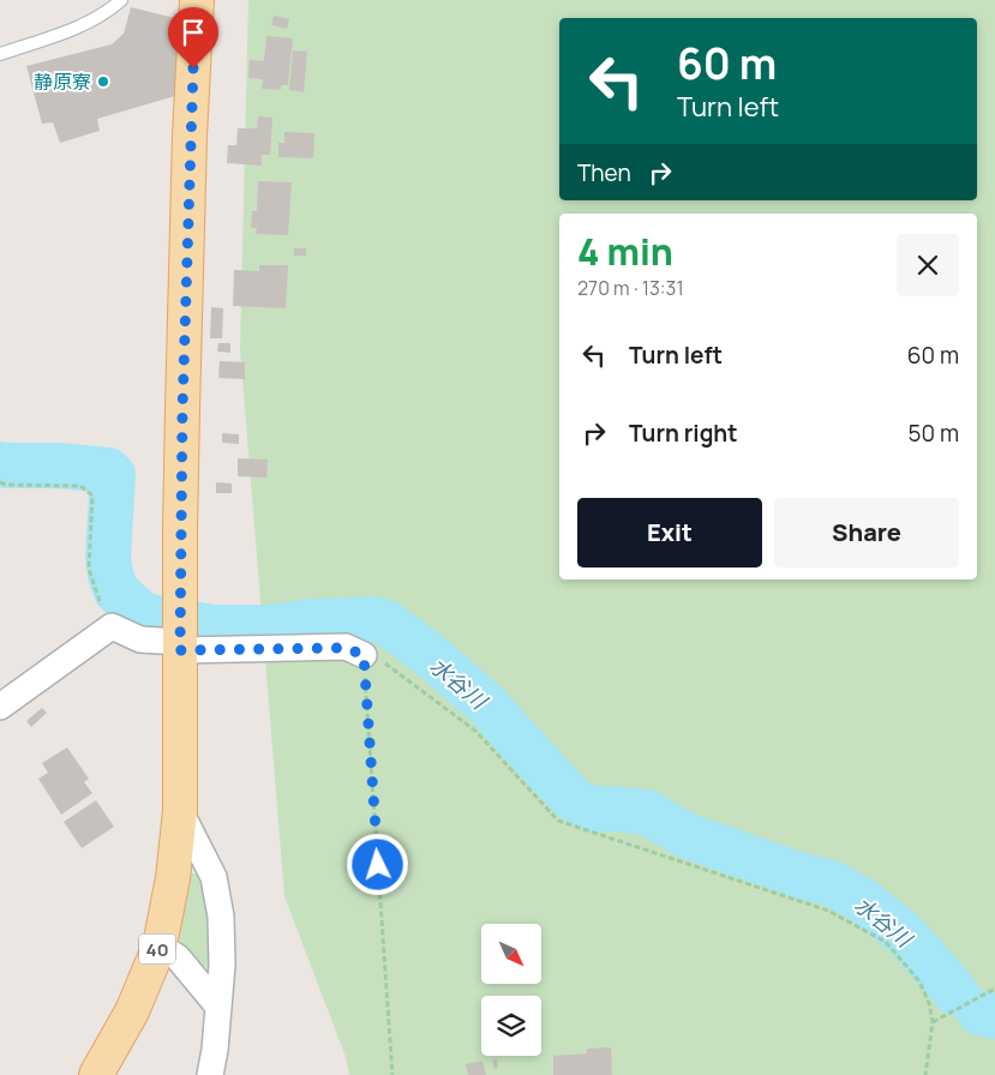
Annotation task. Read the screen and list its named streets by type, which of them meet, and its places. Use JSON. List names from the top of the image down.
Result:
{
  "streets": {
    "main road": ["40"]
  },
  "water": ["水谷川"],
  "places": ["静原寮"],
  "north": "bottom right",
  "page": {
    "turn": ["60 m", "Turn left"],
    "then": "Then",
    "heading": ["4 min", "270 m · 13:31"],
    "list": [
      {
        "name": "Turn left",
        "value": "60 m"
      },
      {
        "name": "Turn right",
        "value": "50 m"
      }
    ],
    "buttons": ["Exit", "Share"]
  }
}
